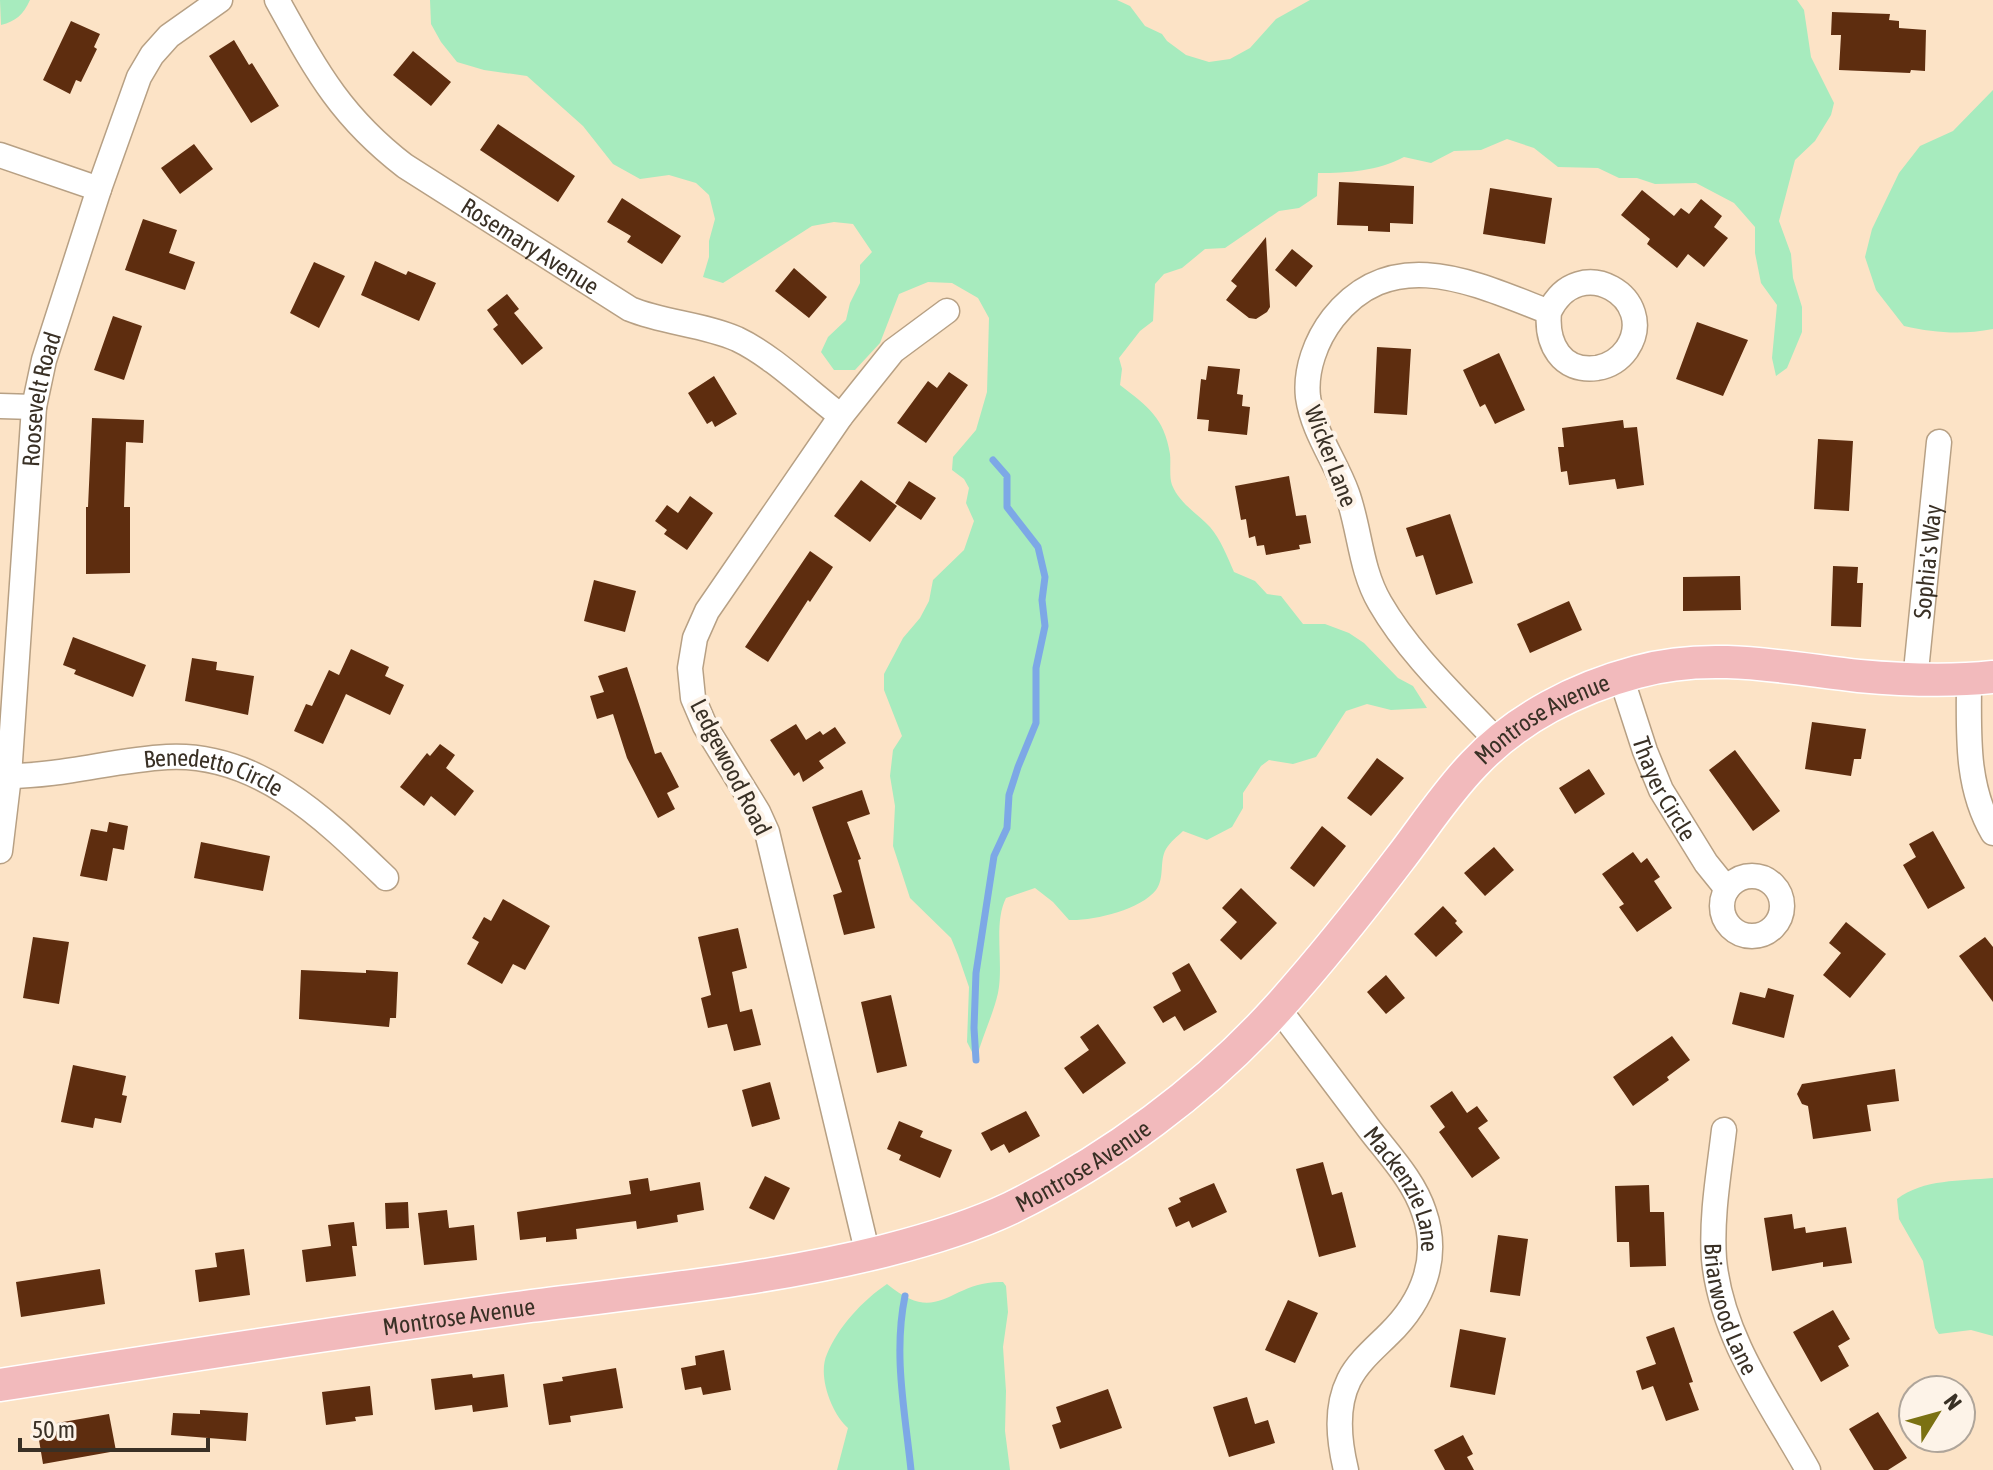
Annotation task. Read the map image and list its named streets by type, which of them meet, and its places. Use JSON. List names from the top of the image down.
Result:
{
  "streets": {
    "main road": ["Montrose Avenue"],
    "street": [
      "Rosemary Avenue",
      "Roosevelt Road",
      "Wicker Lane",
      "Sophia's Way",
      "Ledgewood Road",
      "Benedetto Circle",
      "Thayer Circle",
      "Mackenzie Lane",
      "Briarwood Lane"
    ]
  },
  "crossings": [
    ["Rosemary Avenue", "Ledgewood Road"],
    ["Roosevelt Road", "Benedetto Circle"],
    ["Wicker Lane", "Montrose Avenue"],
    ["Sophia's Way", "Montrose Avenue"],
    ["Montrose Avenue", "Ledgewood Road"],
    ["Montrose Avenue", "Thayer Circle"],
    ["Montrose Avenue", "Mackenzie Lane"]
  ],
  "scale_bar": "50 m",
  "north": "top right"
}
